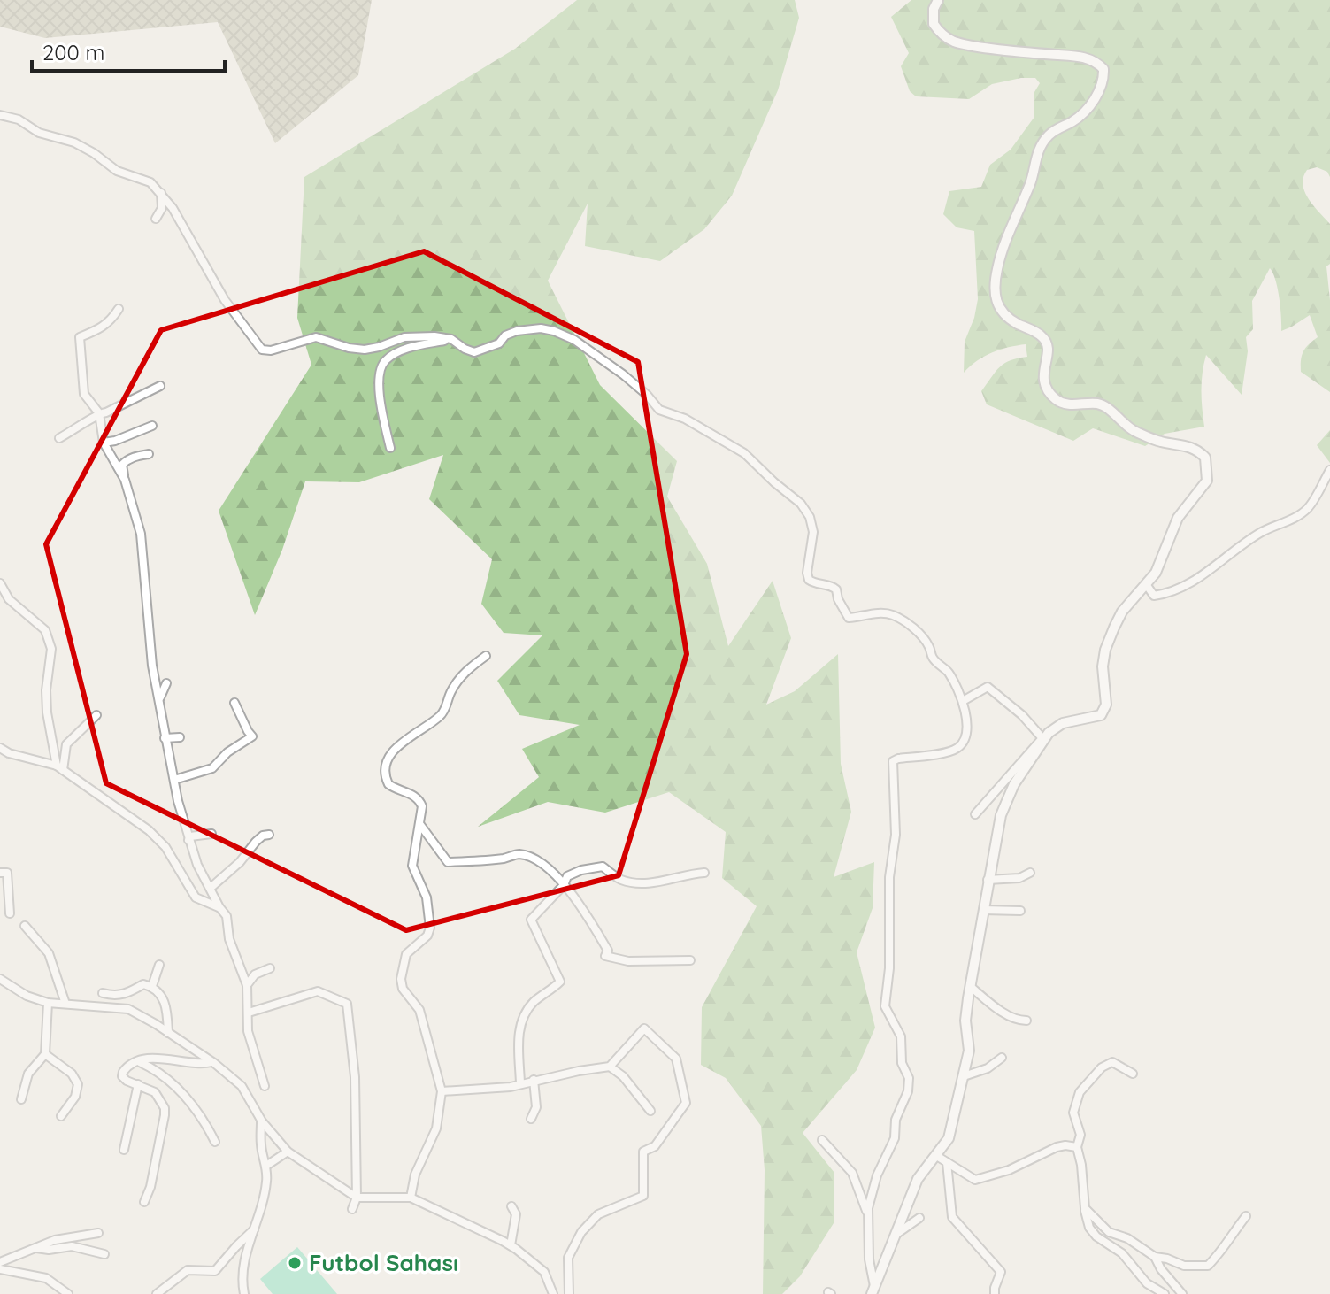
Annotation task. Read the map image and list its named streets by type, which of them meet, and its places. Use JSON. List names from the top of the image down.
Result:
{
  "places": ["Futbol Sahası"],
  "scale_bar": "200 m"
}
